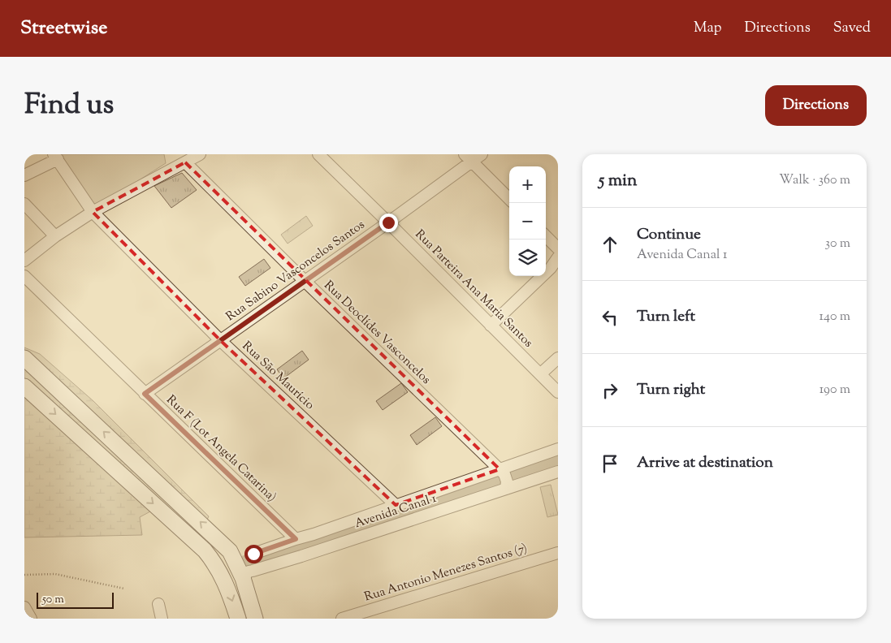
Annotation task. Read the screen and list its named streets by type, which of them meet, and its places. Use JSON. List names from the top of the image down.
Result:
{
  "streets": {
    "street": [
      "Rua Sabino Vasconcelos Santos",
      "Rua Parteira Ana Maria Santos",
      "Rua Deoclídes Vasconcelos",
      "Rua São Maurício",
      "Rua F (Lot Angela Catarina)",
      "Avenida Canal 1",
      "Rua Antonio Menezes Santos (7)"
    ]
  },
  "crossings": [
    ["Rua Sabino Vasconcelos Santos", "Rua Parteira Ana Maria Santos"],
    ["Rua Sabino Vasconcelos Santos", "Rua Deoclídes Vasconcelos"],
    ["Rua Sabino Vasconcelos Santos", "Rua São Maurício"],
    ["Rua Sabino Vasconcelos Santos", "Rua F (Lot Angela Catarina)"],
    ["Rua Deoclídes Vasconcelos", "Avenida Canal 1"],
    ["Rua São Maurício", "Avenida Canal 1"],
    ["Rua F (Lot Angela Catarina)", "Avenida Canal 1"]
  ],
  "scale_bar": "50 m",
  "page": {
    "header": "Streetwise",
    "nav": ["Map", "Directions", "Saved"],
    "title": "Find us",
    "buttons": "Directions",
    "heading": ["5 min", "Walk · 360 m"],
    "map_buttons": ["+", "−"],
    "list": [
      ["Continue", "Avenida Canal 1", "30 m"],
      ["Turn left", "140 m"],
      ["Turn right", "190 m"],
      "Arrive at destination"
    ],
    "scale": "50 m"
  }
}
